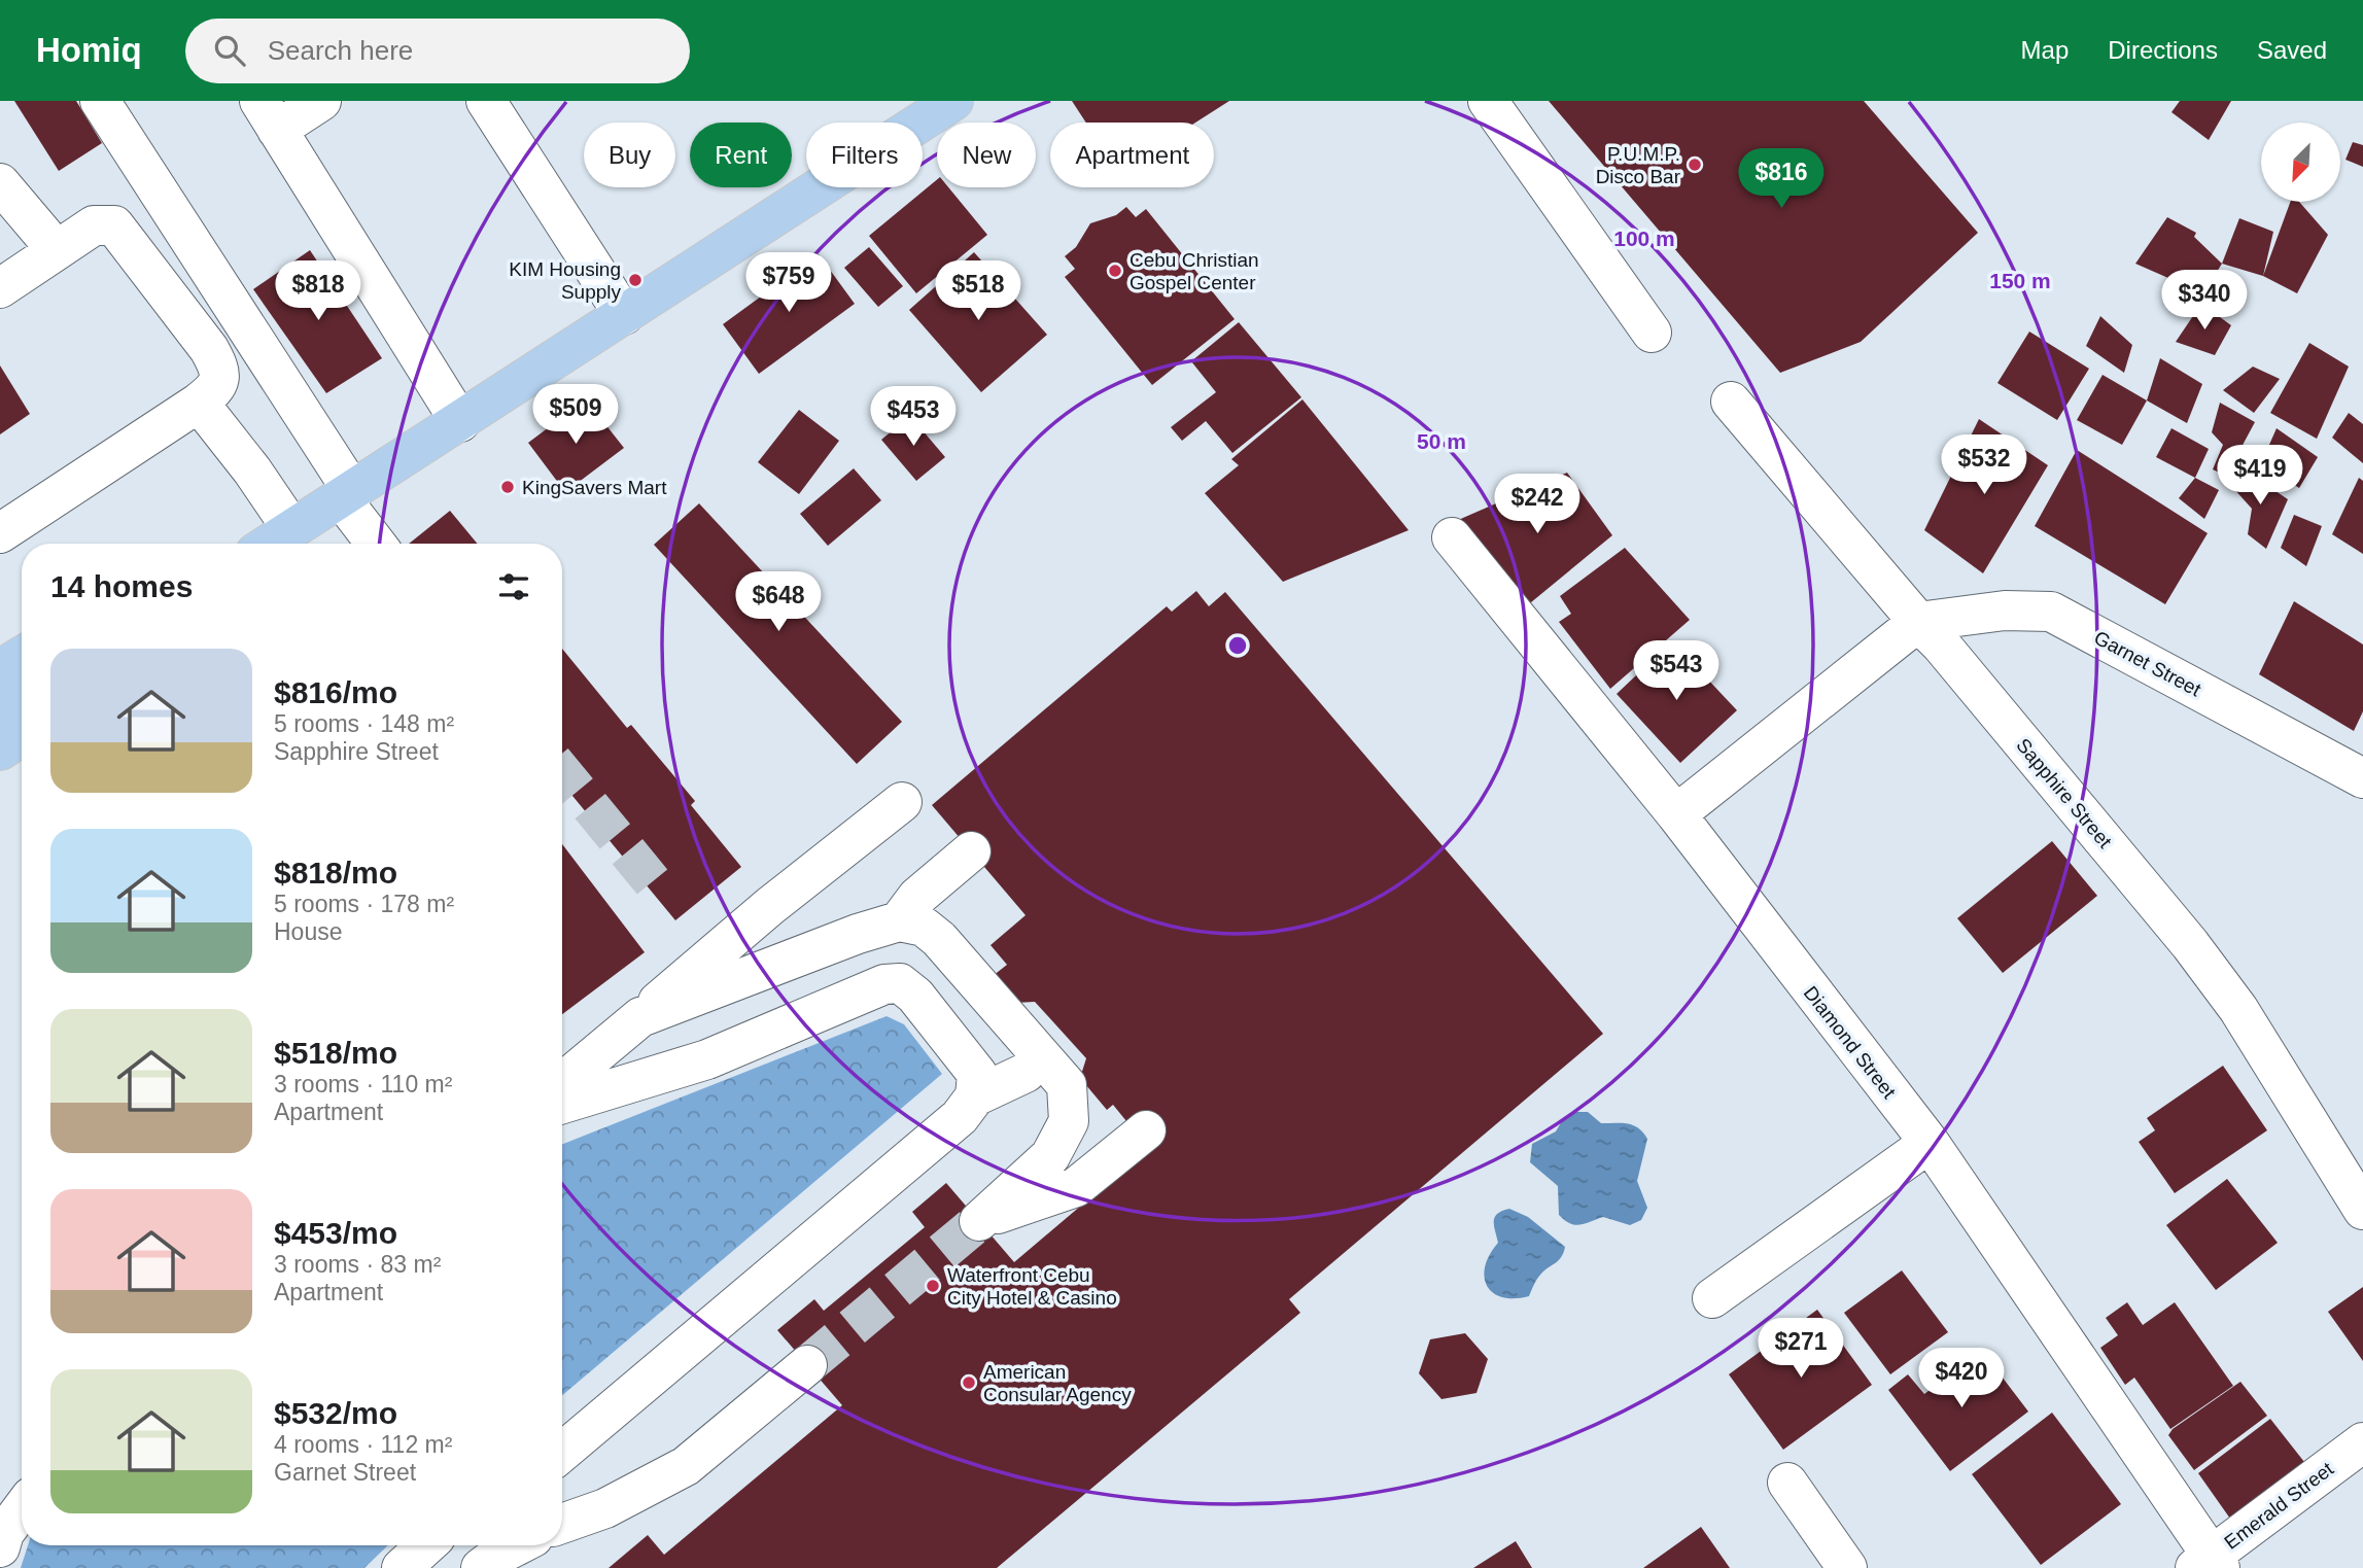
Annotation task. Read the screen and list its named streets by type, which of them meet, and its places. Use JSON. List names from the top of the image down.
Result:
{
  "streets": {
    "street": [
      "Garnet Street",
      "Sapphire Street",
      "Diamond Street",
      "Emerald Street"
    ]
  },
  "crossings": [
    ["Garnet Street", "Sapphire Street"],
    ["Diamond Street", "Emerald Street"]
  ],
  "places": [
    "P.U.M.P. Disco Bar",
    "Cebu Christian Gospel Center",
    "KIM Housing Supply",
    "KingSavers Mart",
    "Waterfront Cebu City Hotel & Casino",
    "American Consular Agency"
  ],
  "north": "bottom left",
  "page": {
    "header": "Homiq",
    "search": "Search here",
    "nav": ["Map", "Directions", "Saved"],
    "chip": [
      "Buy",
      "Rent",
      "Filters",
      "New",
      "Apartment"
    ],
    "price": [
      "$816",
      "$759",
      "$818",
      "$518",
      "$340",
      "$509",
      "$453",
      "$532",
      "$419",
      "$242",
      "$648",
      "$543",
      "$271",
      "$420"
    ],
    "heading": "14 homes",
    "list": [
      {
        "name": "$816/mo",
        "note": "5 rooms · 148 m² · Sapphire Street"
      },
      {
        "name": "$818/mo",
        "note": "5 rooms · 178 m² · House"
      },
      {
        "name": "$518/mo",
        "note": "3 rooms · 110 m² · Apartment"
      },
      {
        "name": "$453/mo",
        "note": "3 rooms · 83 m² · Apartment"
      },
      {
        "name": "$532/mo",
        "note": "4 rooms · 112 m² · Garnet Street"
      }
    ]
  },
  "rings": ["100 m", "150 m", "50 m"]
}
